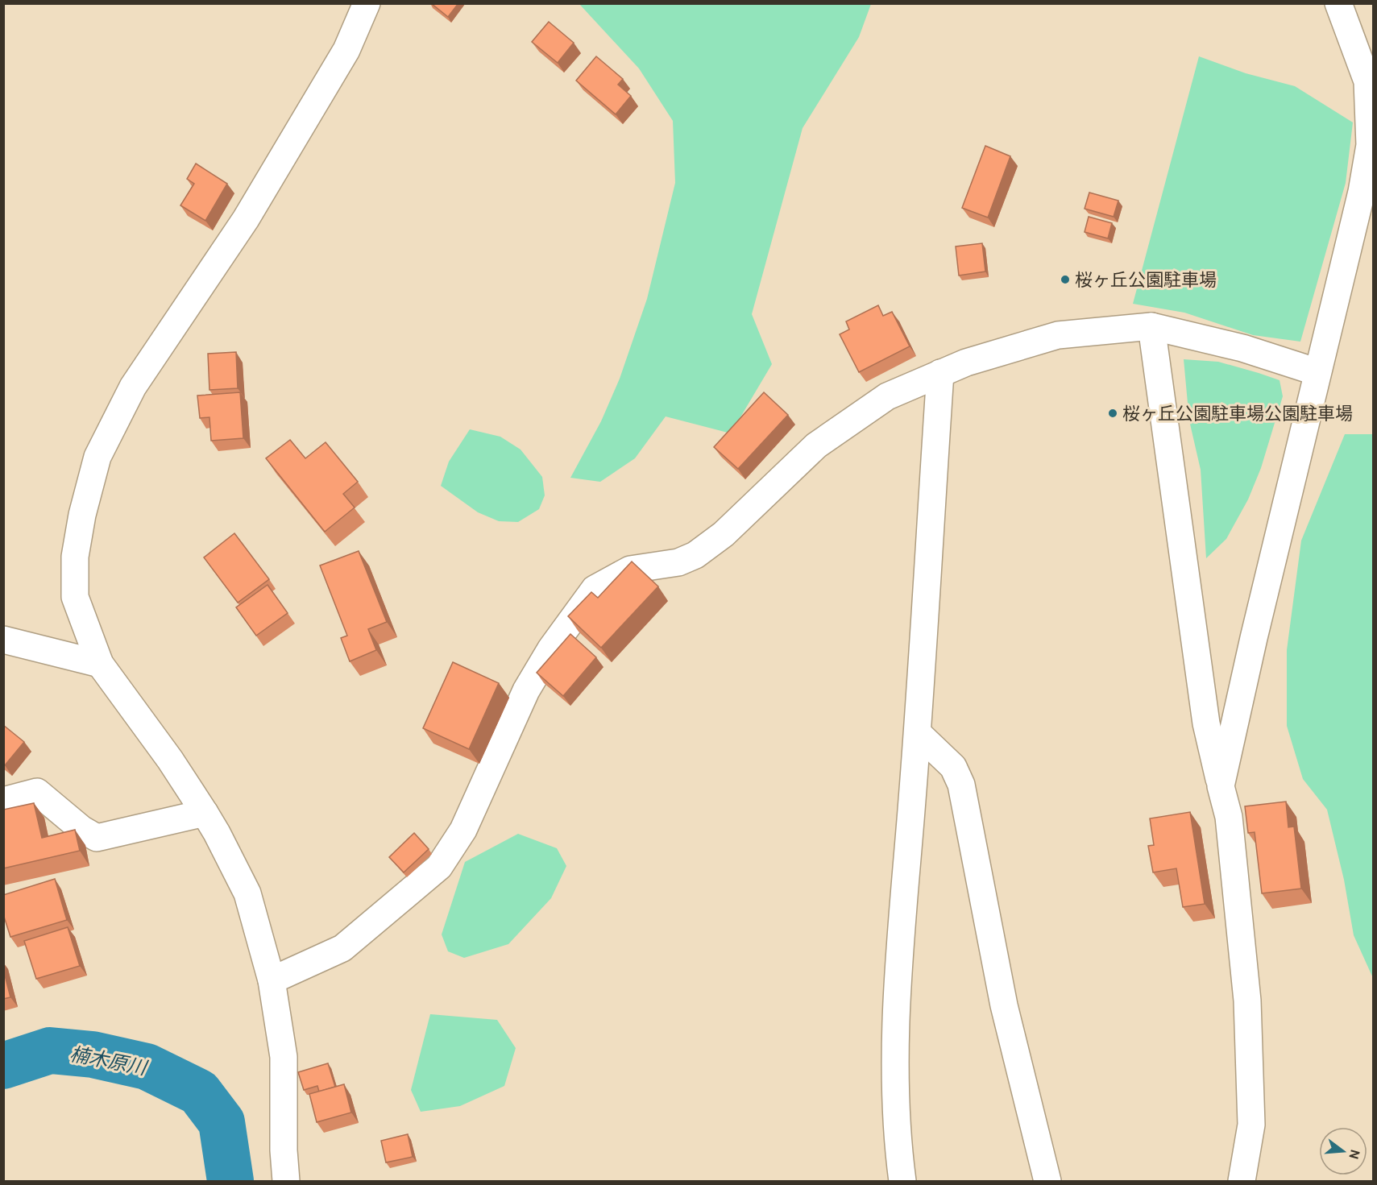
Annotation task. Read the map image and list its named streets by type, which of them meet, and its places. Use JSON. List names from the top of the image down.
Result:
{
  "water": ["楠木原川"],
  "places": ["桜ヶ丘公園駐車場", "桜ヶ丘公園駐車場公園駐車場"],
  "north": "right"
}
